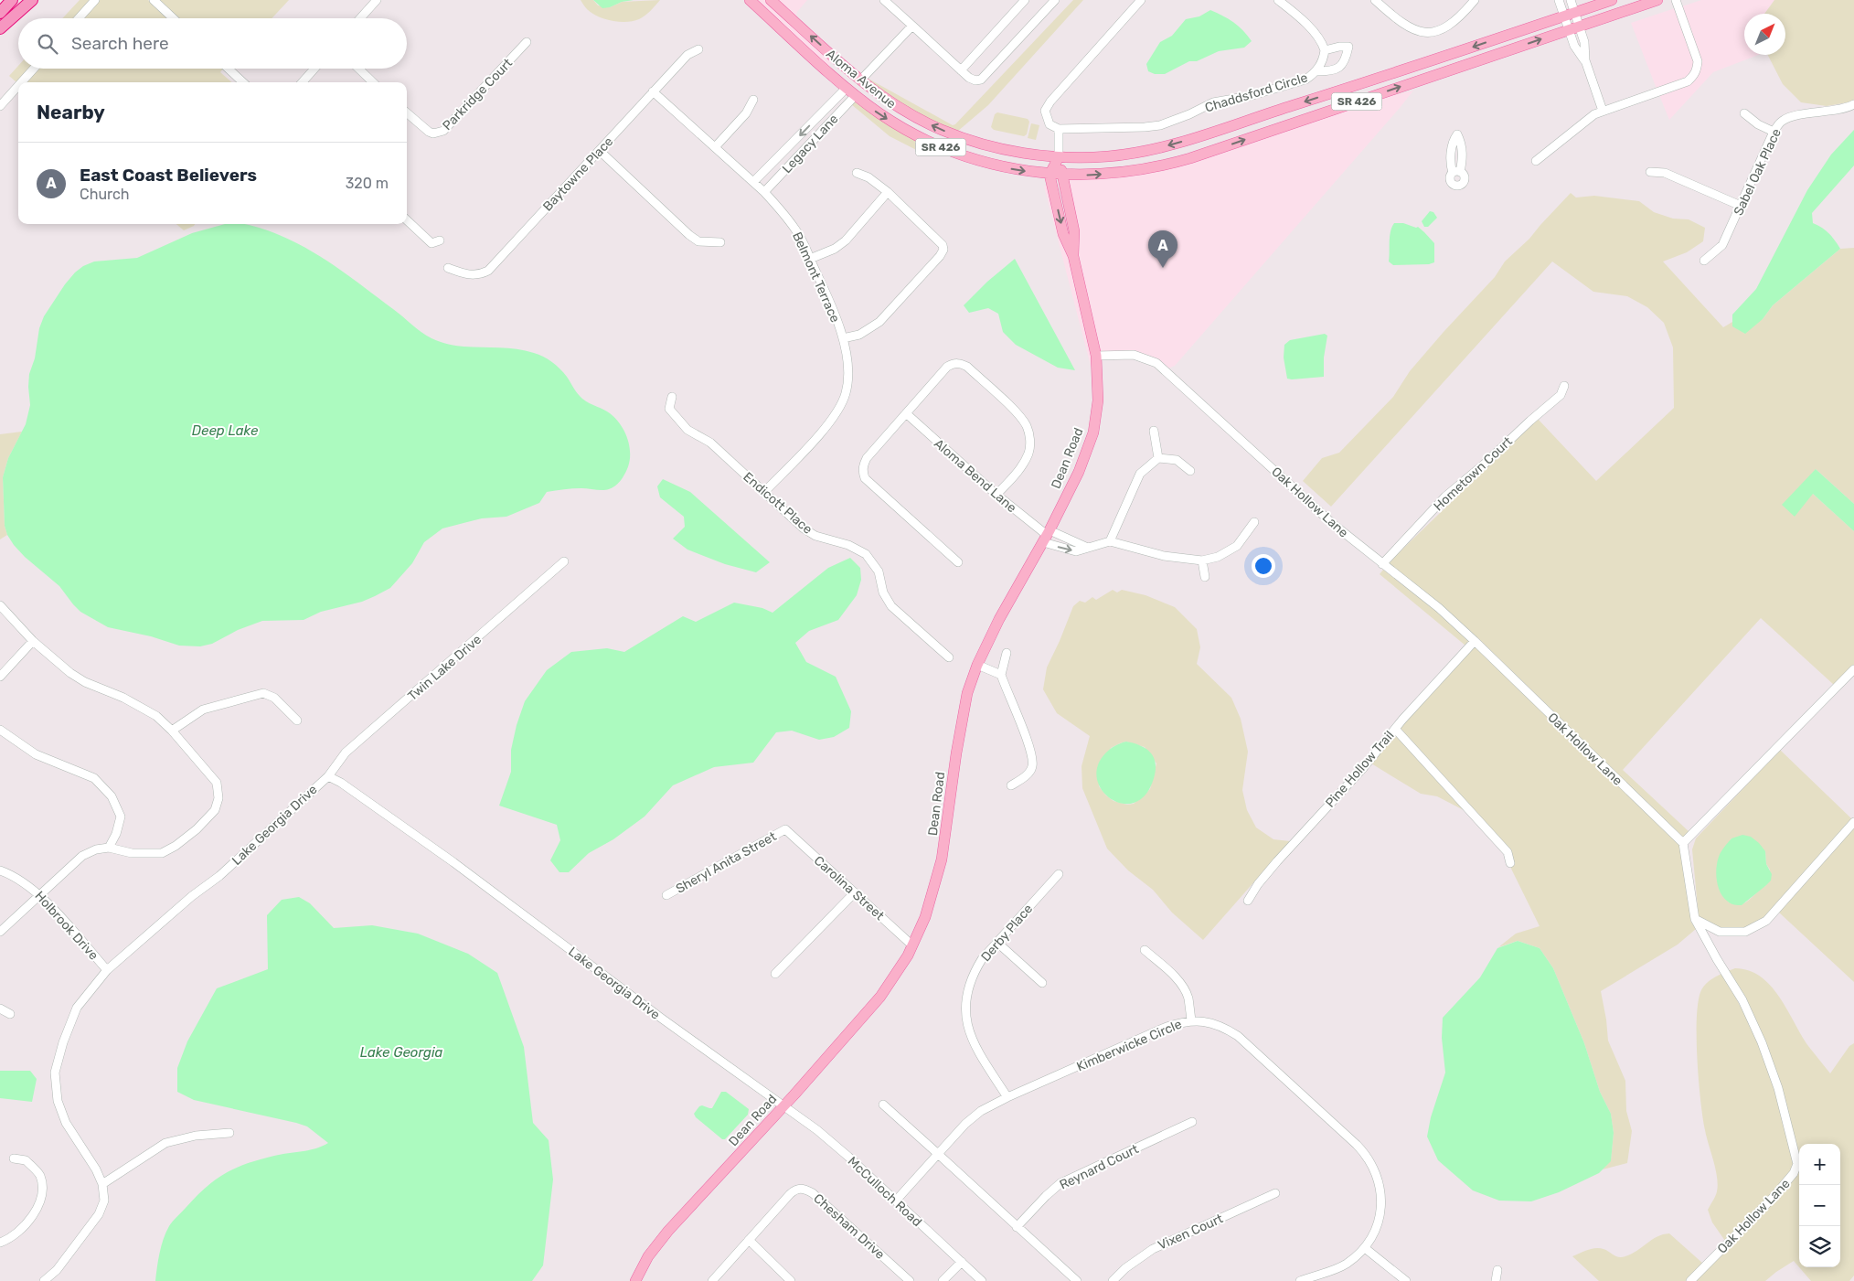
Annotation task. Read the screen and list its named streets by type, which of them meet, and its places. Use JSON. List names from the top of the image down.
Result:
{
  "streets": {
    "main road": ["Aloma Avenue", "SR 426", "Dean Road"],
    "street": [
      "Chaddsford Circle",
      "Parkridge Court",
      "Legacy Lane",
      "Sabel Oak Place",
      "Baytowne Place",
      "Belmont Terrace",
      "Hometown Court",
      "Aloma Bend Lane",
      "Oak Hollow Lane",
      "Endicott Place",
      "Twin Lake Drive",
      "Pine Hollow Trail",
      "Lake Georgia Drive",
      "Sheryl Anita Street",
      "Carolina Street",
      "Holbrook Drive",
      "Derby Place",
      "Kimberwicke Circle",
      "Reynard Court",
      "McCulloch Road",
      "Chesham Drive",
      "Vixen Court"
    ]
  },
  "crossings": [
    ["Aloma Avenue", "SR 426"],
    ["Aloma Avenue", "Legacy Lane"],
    ["Aloma Avenue", "Dean Road"],
    ["SR 426", "Dean Road"],
    ["Legacy Lane", "Belmont Terrace"],
    ["Baytowne Place", "Belmont Terrace"],
    ["Belmont Terrace", "Endicott Place"],
    ["Dean Road", "Aloma Bend Lane"],
    ["Dean Road", "Oak Hollow Lane"],
    ["Dean Road", "Lake Georgia Drive"],
    ["Dean Road", "Carolina Street"],
    ["Dean Road", "McCulloch Road"],
    ["Hometown Court", "Oak Hollow Lane"],
    ["Oak Hollow Lane", "Pine Hollow Trail"],
    ["Twin Lake Drive", "Lake Georgia Drive"],
    ["Lake Georgia Drive", "Holbrook Drive"],
    ["Lake Georgia Drive", "McCulloch Road"],
    ["Sheryl Anita Street", "Carolina Street"],
    ["Derby Place", "Kimberwicke Circle"],
    ["Kimberwicke Circle", "McCulloch Road"]
  ],
  "water": ["Deep Lake", "Lake Georgia"],
  "north": "top right",
  "page": {
    "search": "Search here",
    "heading": "Nearby",
    "list": [
      {
        "mark": "A",
        "name": "East Coast Believers",
        "note": "Church",
        "value": "320 m"
      }
    ],
    "pins": "A",
    "map_buttons": ["+", "−"]
  }
}
